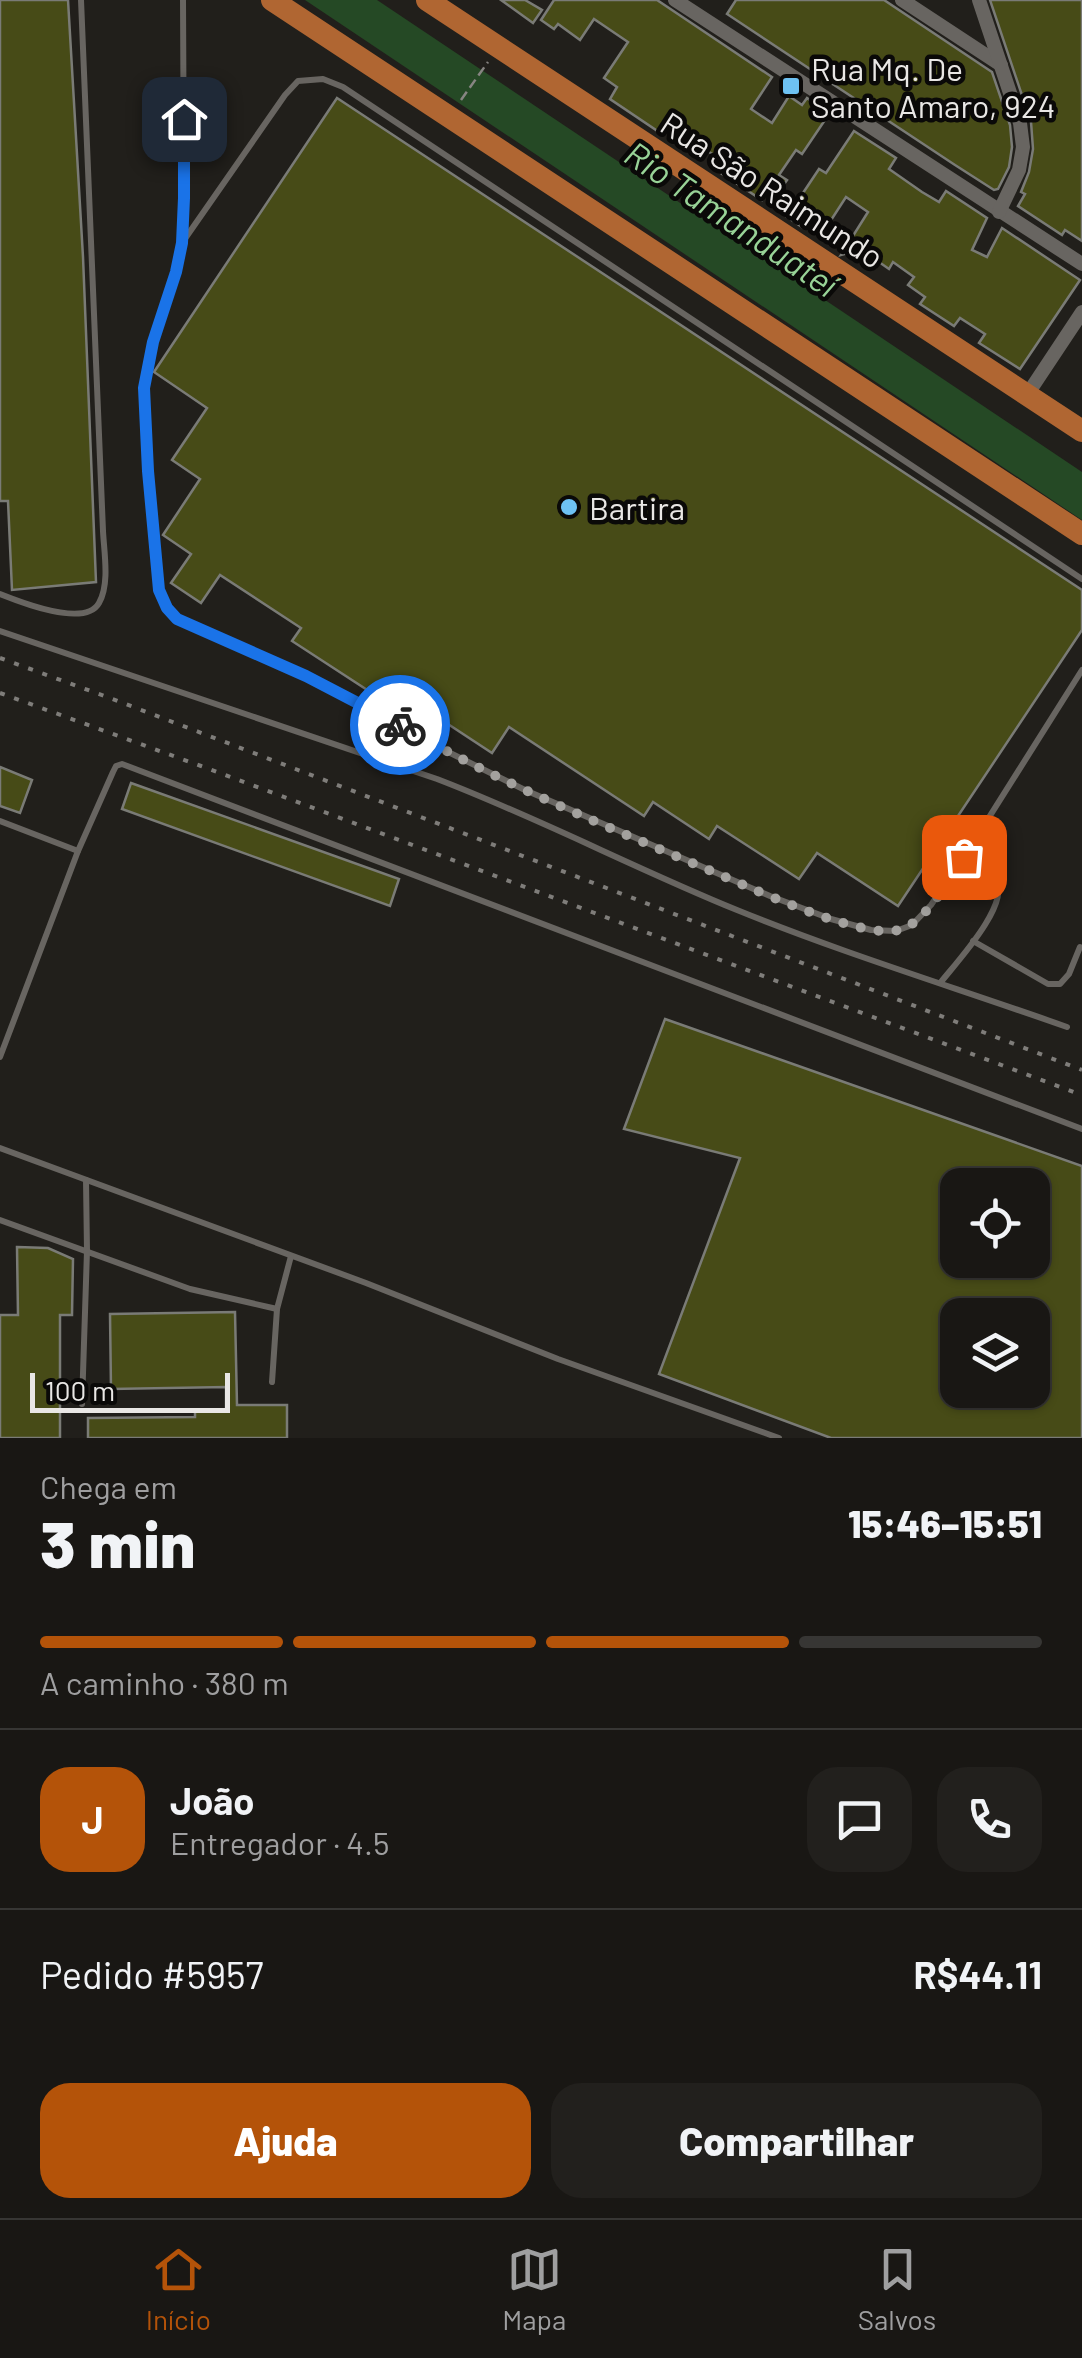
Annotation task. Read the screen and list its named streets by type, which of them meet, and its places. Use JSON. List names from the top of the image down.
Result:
{
  "streets": {
    "highway": ["Rua São Raimundo"]
  },
  "water": ["Rio Tamanduateí"],
  "places": {
    "transit": ["Rua Mq. De Santo Amaro, 924"],
    "other": ["Bartira"]
  },
  "scale_bar": "100 m",
  "page": {
    "scale": "100 m",
    "heading": ["3 min", "Chega em", "15:46–15:51"],
    "panel": [
      "João",
      "Entregador · 4.5",
      "Pedido #5957",
      "R$44.11"
    ],
    "bar": "A caminho · 380 m",
    "round": "J",
    "buttons": ["Ajuda", "Compartilhar"],
    "tabs": ["Início", "Mapa", "Salvos"]
  }
}
